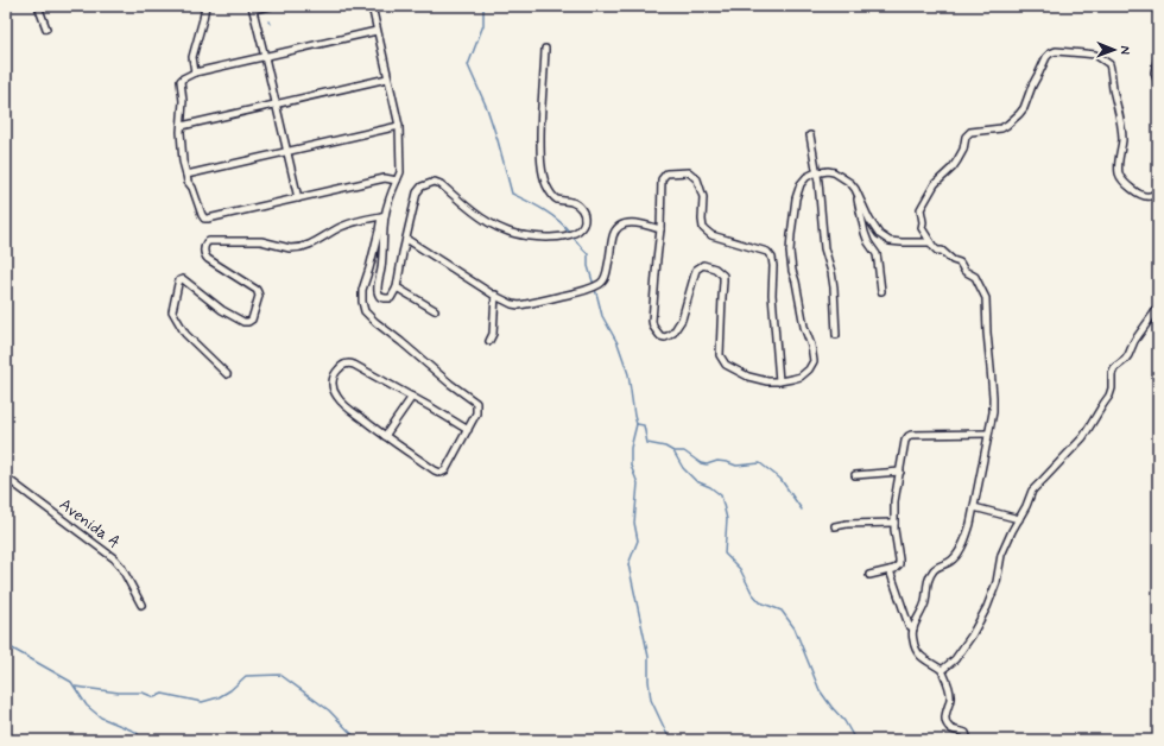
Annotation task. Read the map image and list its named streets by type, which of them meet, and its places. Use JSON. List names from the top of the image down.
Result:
{
  "streets": {
    "street": ["Avenida A"]
  },
  "north": "right"
}
